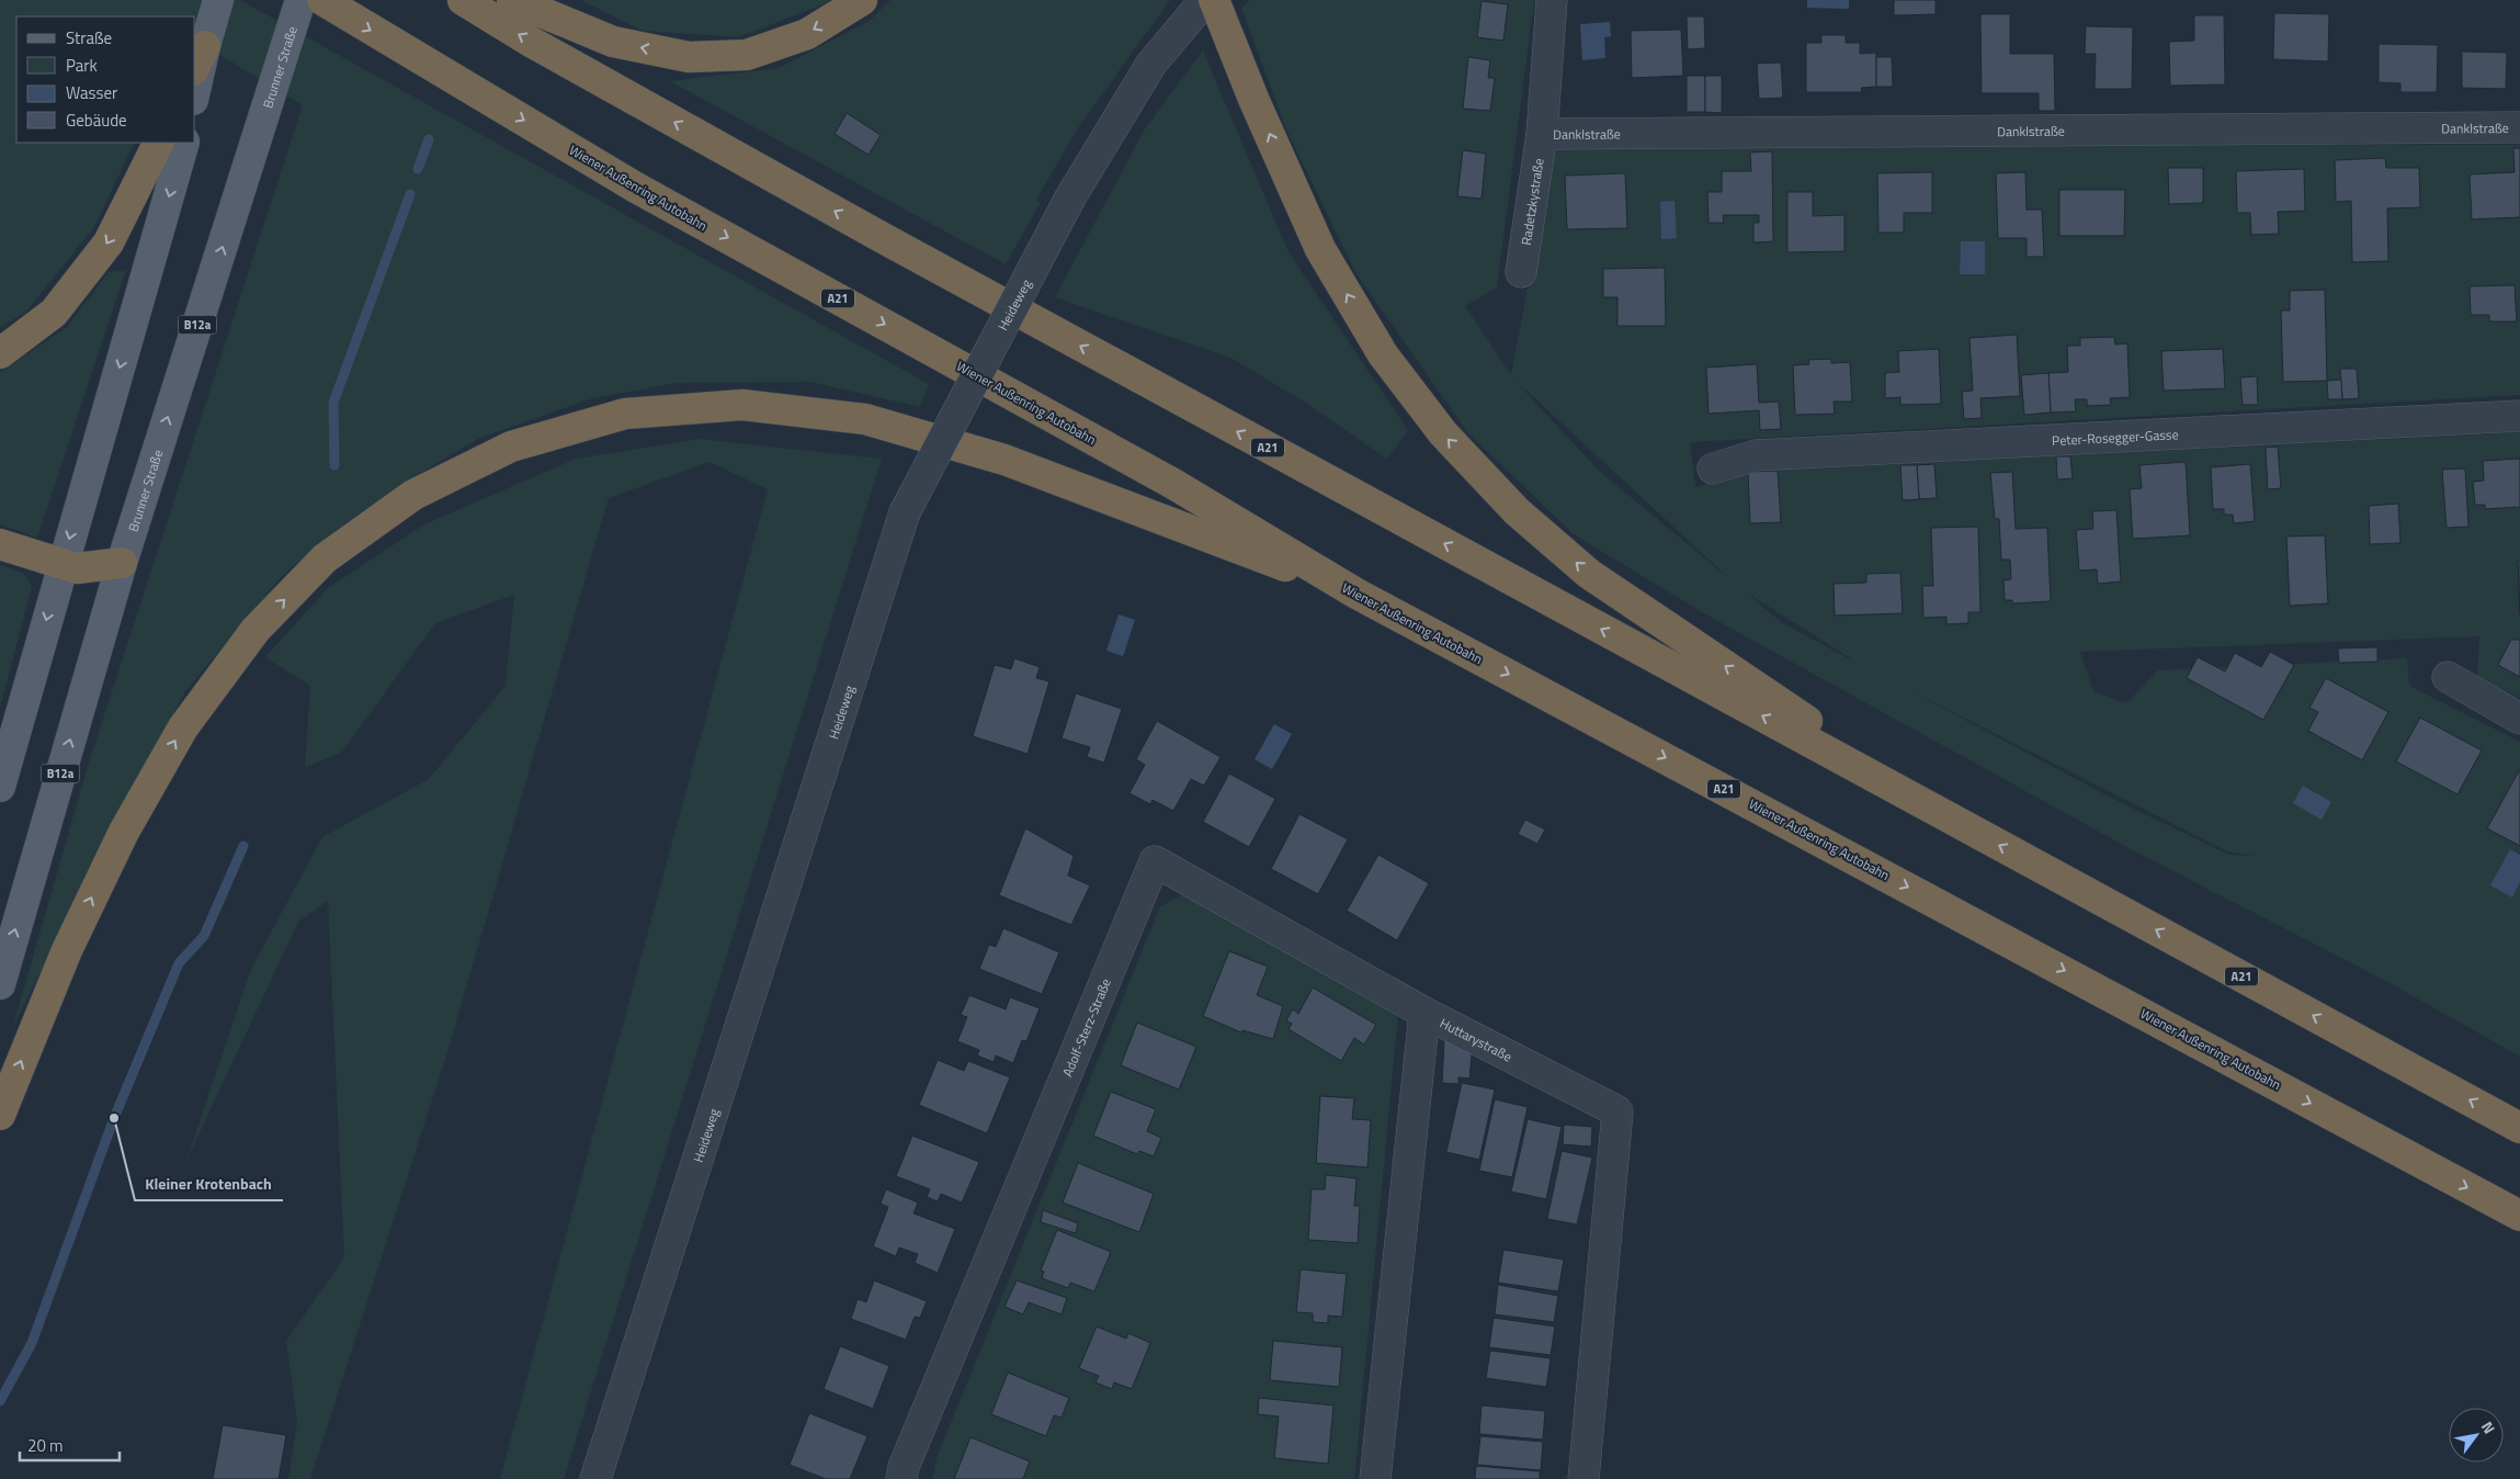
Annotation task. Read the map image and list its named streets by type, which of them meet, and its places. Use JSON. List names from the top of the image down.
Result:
{
  "streets": {
    "highway": ["Wiener Außenring Autobahn", "A21"],
    "main road": ["Brunner Straße", "B12a"],
    "street": [
      "Danklstraße",
      "Radetzkystraße",
      "Heideweg",
      "Peter-Rosegger-Gasse",
      "Adolf-Sterz-Straße",
      "Huttarystraße"
    ]
  },
  "crossings": [
    ["Danklstraße", "Radetzkystraße"],
    ["Adolf-Sterz-Straße", "Huttarystraße"]
  ],
  "places": ["Kleiner Krotenbach"],
  "legend": [
    "Straße",
    "Park",
    "Wasser",
    "Gebäude"
  ],
  "scale_bar": "20 m",
  "north": "top right"
}
